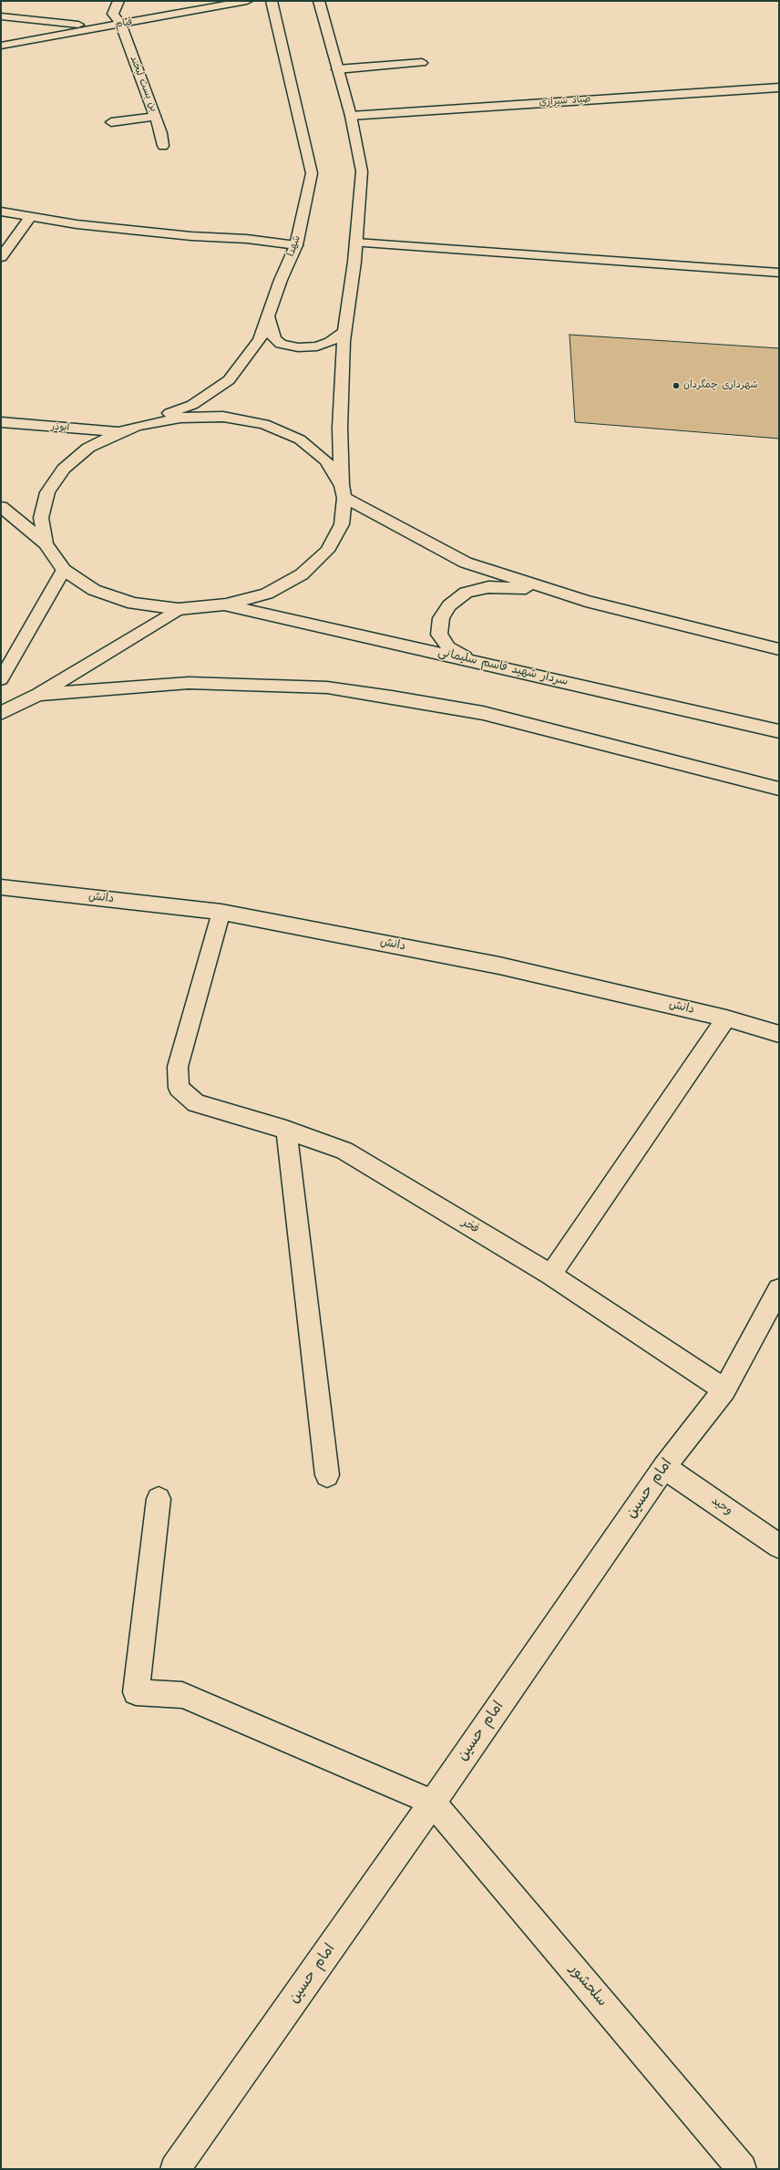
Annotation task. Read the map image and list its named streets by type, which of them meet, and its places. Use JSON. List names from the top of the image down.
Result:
{
  "streets": {
    "main road": [
      "قیام",
      "بن بست لبخند",
      "صیاد شیرازی",
      "شهدا",
      "ابوذر",
      "سردار شهید قاسم سلیمانی",
      "دانش",
      "فخر",
      "امام حسین",
      "وحید",
      "سلحشور"
    ]
  },
  "crossings": [
    ["قیام", "بن بست لبخند"],
    ["دانش", "فخر"],
    ["فخر", "امام حسین"],
    ["امام حسین", "وحید"],
    ["امام حسین", "سلحشور"]
  ],
  "places": ["شهرداری چمگردان"]
}
